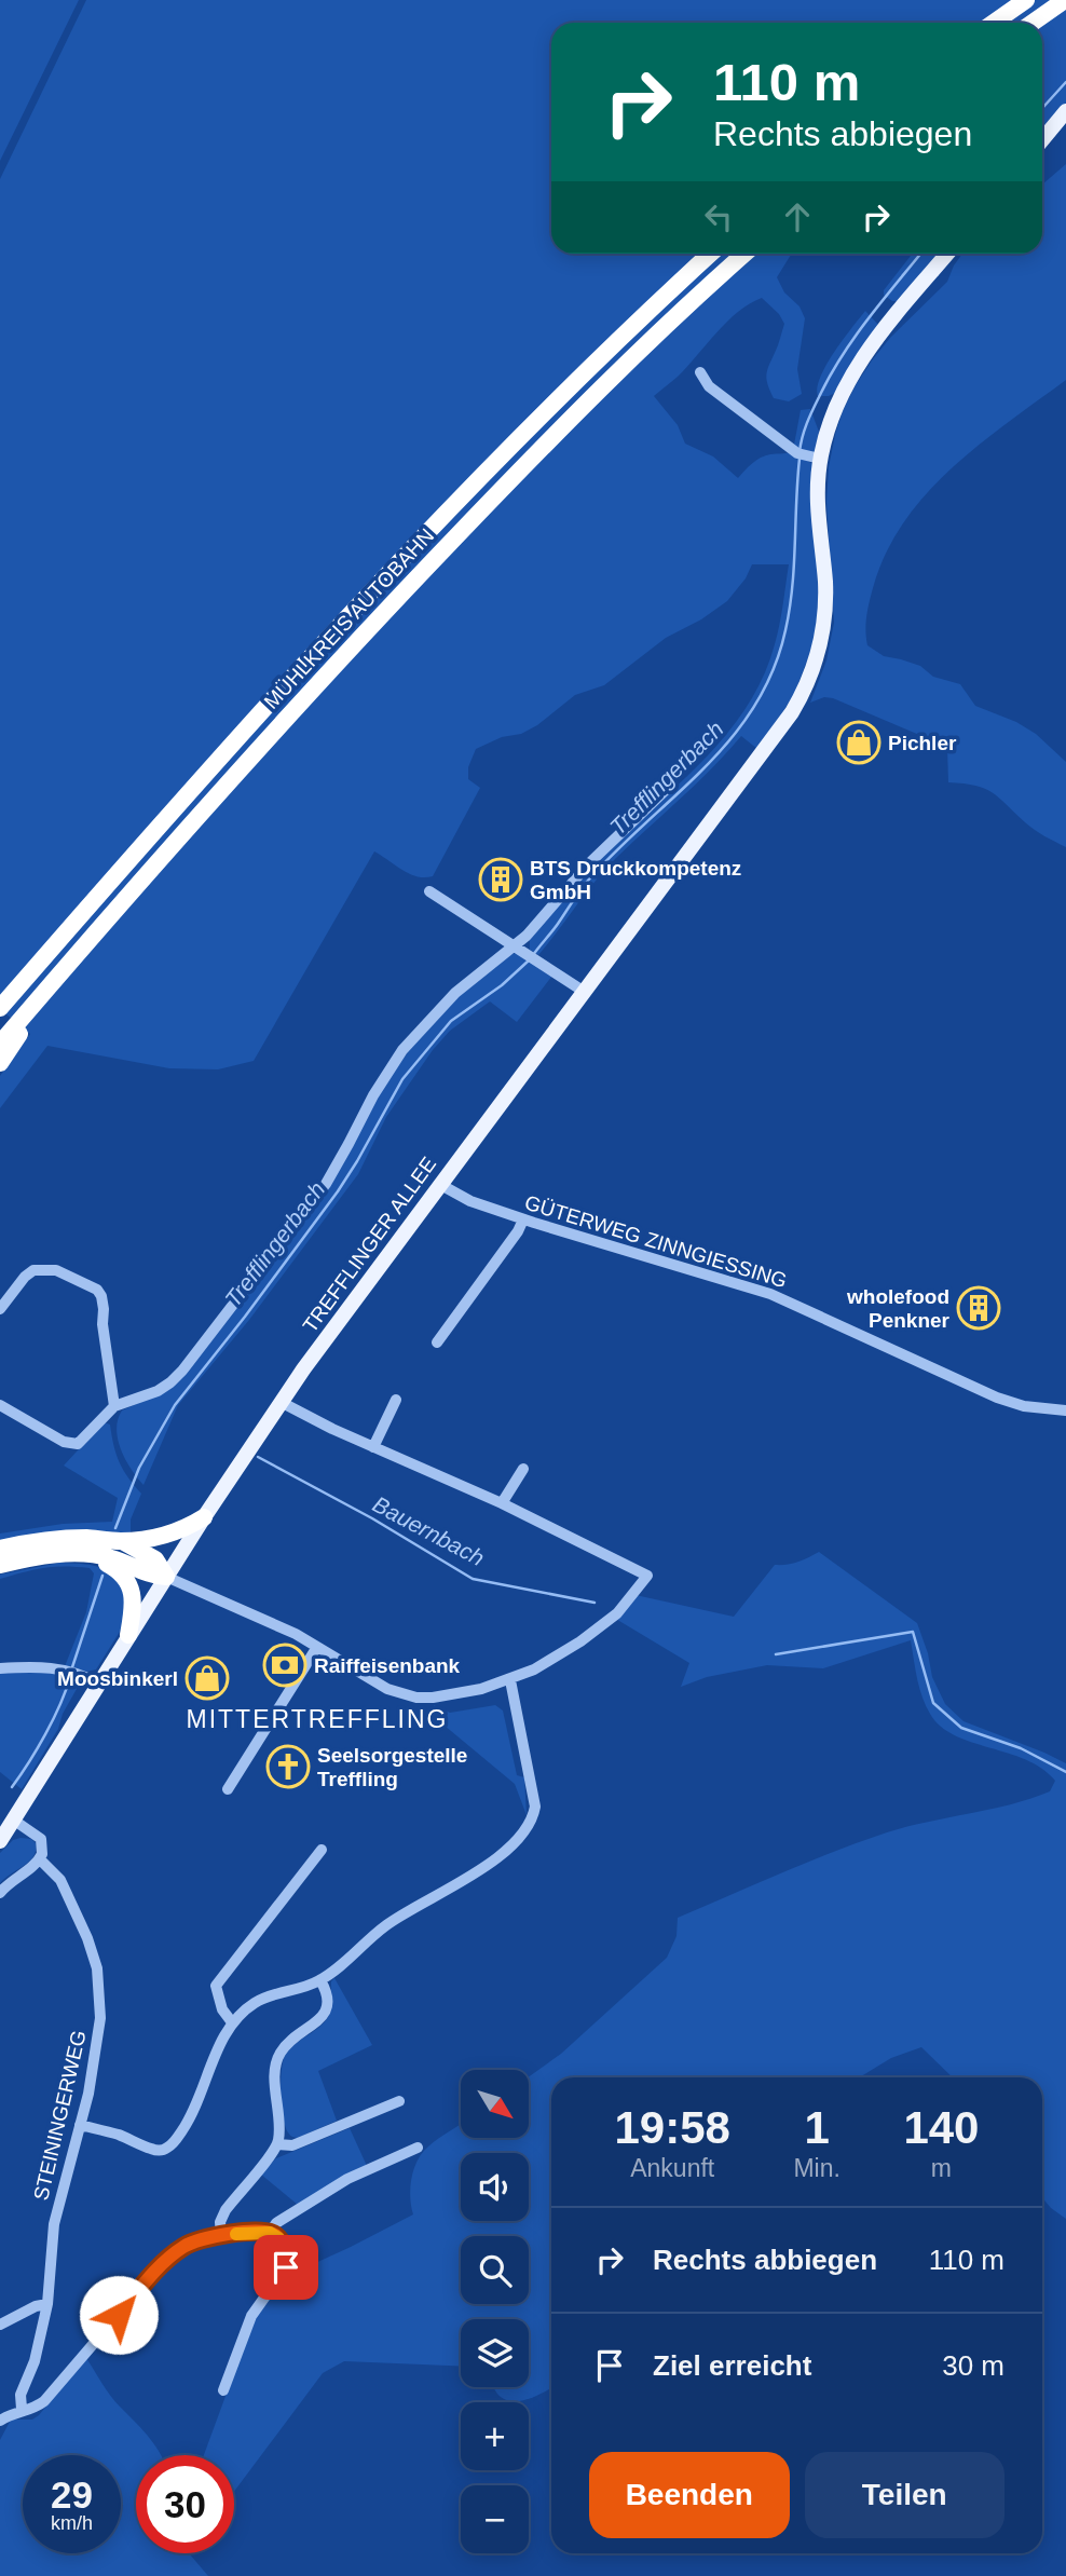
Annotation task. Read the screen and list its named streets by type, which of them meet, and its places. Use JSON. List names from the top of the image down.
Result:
{
  "streets": {
    "highway": ["MÜHLKREIS AUTOBAHN"],
    "main road": ["TREFFLINGER ALLEE"],
    "street": ["GÜTERWEG ZINNGIESSING", "STEININGERWEG"]
  },
  "crossings": [
    ["GÜTERWEG ZINNGIESSING", "TREFFLINGER ALLEE"],
    ["TREFFLINGER ALLEE", "STEININGERWEG"]
  ],
  "districts": ["MITTERTREFFLING"],
  "water": ["Trefflingerbach", "Bauernbach"],
  "places": {
    "shop": ["Pichler", "Moosbinkerl"],
    "building": ["BTS Druckkompetenz GmbH", "wholefood Penkner"],
    "bank": ["Raiffeisenbank"],
    "church": ["Seelsorgestelle Treffling"]
  },
  "north": "bottom right",
  "page": {
    "turn": ["110 m", "Rechts abbiegen"],
    "map_buttons": ["+", "−"],
    "eta": [
      "19:58",
      "Ankunft",
      "1",
      "Min.",
      "140",
      "m"
    ],
    "list": [
      {
        "name": "Rechts abbiegen",
        "value": "110 m"
      },
      {
        "name": "Ziel erreicht",
        "value": "30 m"
      }
    ],
    "buttons": ["Beenden", "Teilen"],
    "speed": "29 km/h",
    "limit": "30"
  }
}
